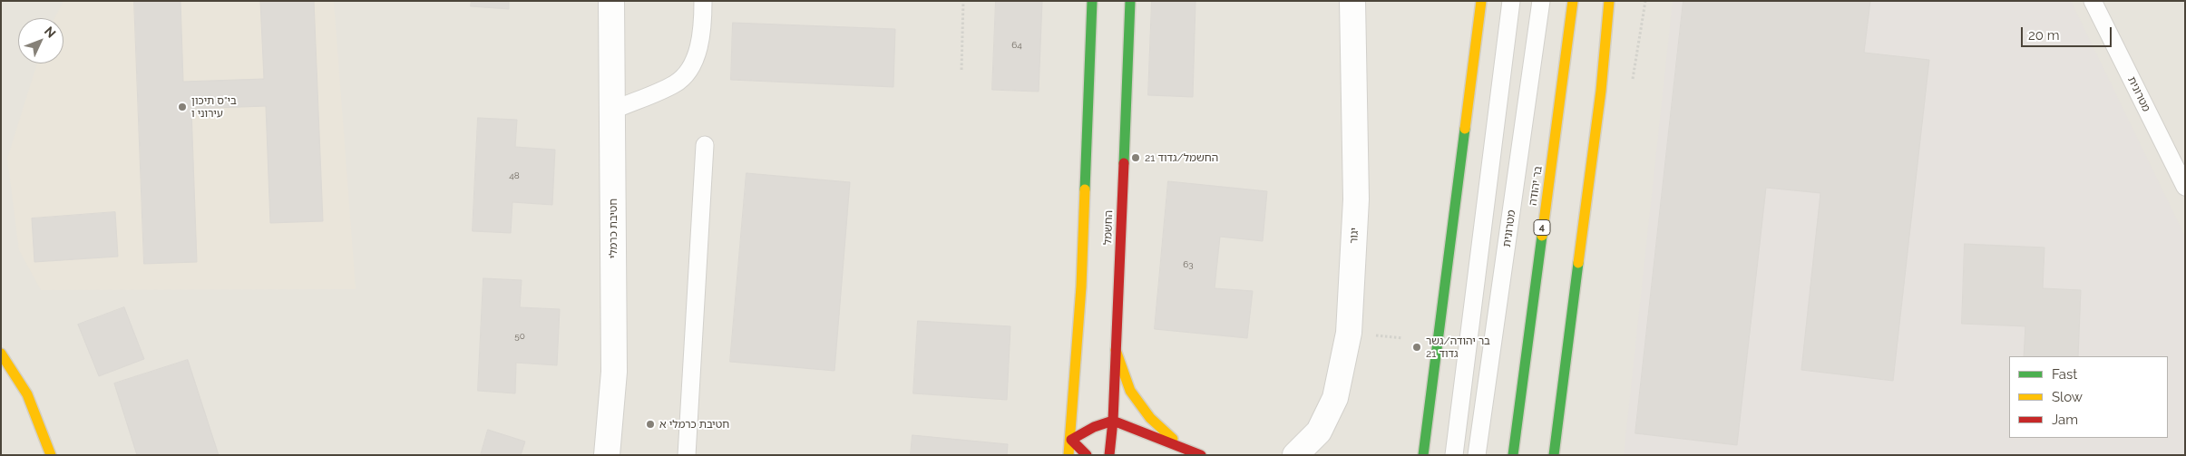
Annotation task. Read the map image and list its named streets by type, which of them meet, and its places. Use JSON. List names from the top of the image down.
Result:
{
  "streets": {
    "main road": ["בר יהודה", "החשמל", "4"],
    "street": ["חטיבת כרמלי", "יגור"],
    "lane": ["מטרונית"]
  },
  "places": [
    "בי\"ס תיכון עירוני ו",
    "החשמל/גדוד 21",
    "בר יהודה/גשר גדוד 21",
    "חטיבת כרמלי א"
  ],
  "house_numbers": [
    "64",
    "48",
    "63",
    "50"
  ],
  "legend": ["Fast", "Slow", "Jam"],
  "scale_bar": "20 m",
  "north": "top right"
}
